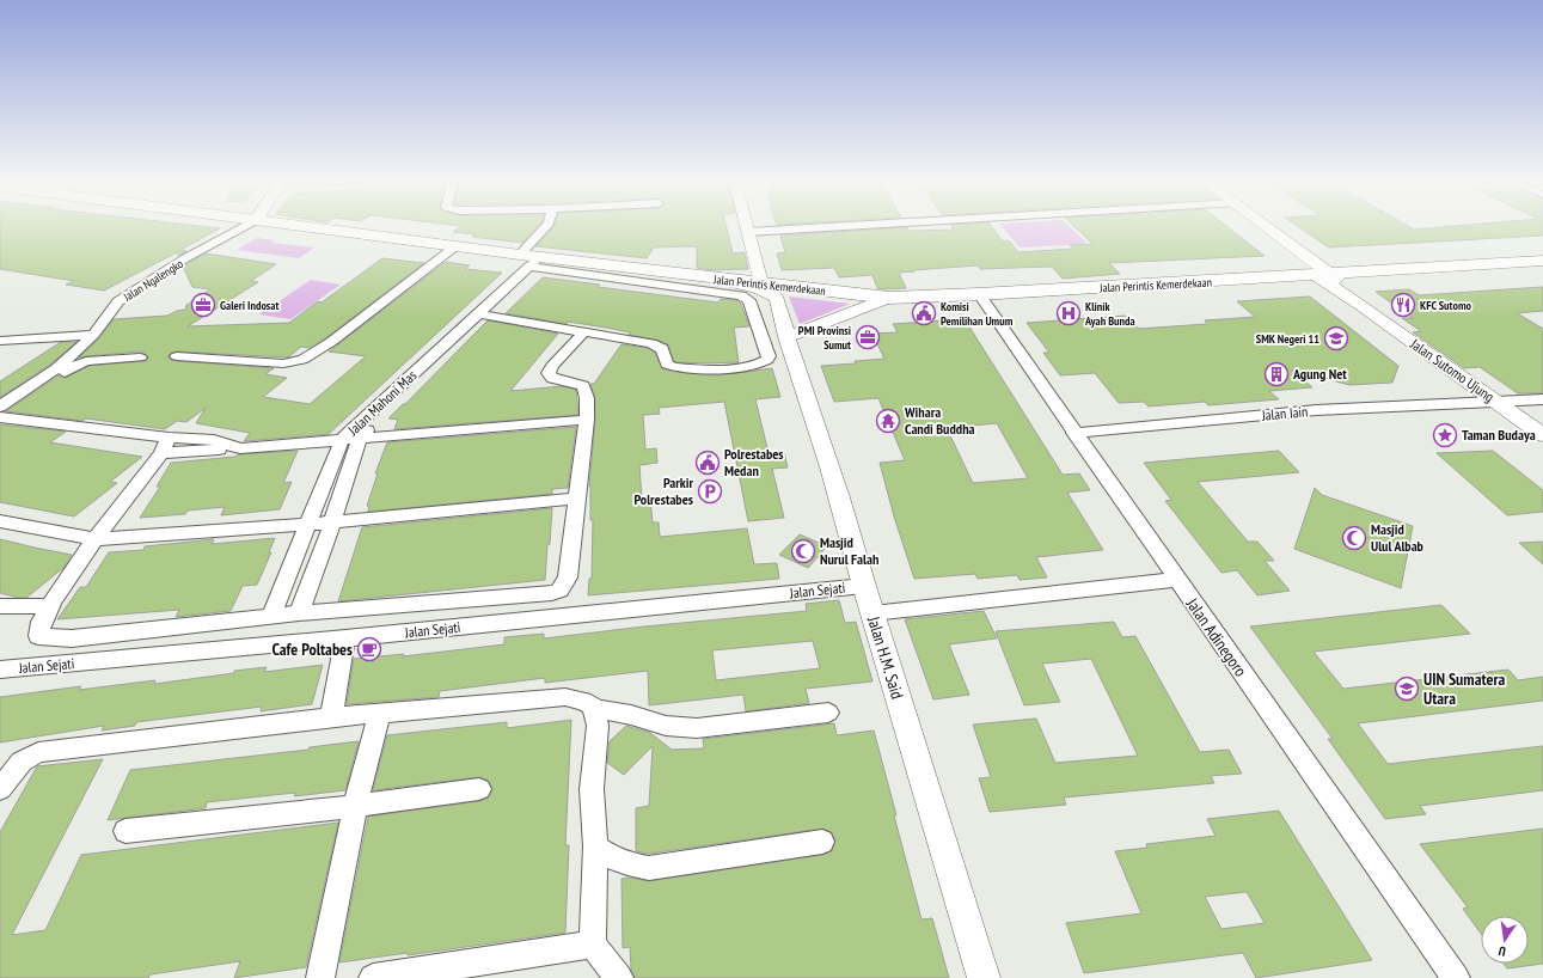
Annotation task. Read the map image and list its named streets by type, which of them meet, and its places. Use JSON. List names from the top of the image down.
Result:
{
  "streets": {
    "main road": ["Jalan Perintis Kemerdekaan", "Jalan Sutomo Ujung"],
    "street": [
      "Jalan Ngalengko",
      "Jalan Mahoni Mas",
      "Jalan Iain",
      "Jalan Sejati",
      "Jalan Adinegoro",
      "Jalan H.M. Said"
    ]
  },
  "crossings": [
    ["Jalan Perintis Kemerdekaan", "Jalan Sutomo Ujung"],
    ["Jalan Perintis Kemerdekaan", "Jalan Mahoni Mas"],
    ["Jalan Perintis Kemerdekaan", "Jalan Adinegoro"],
    ["Jalan Perintis Kemerdekaan", "Jalan H.M. Said"],
    ["Jalan Sutomo Ujung", "Jalan Iain"],
    ["Jalan Iain", "Jalan Adinegoro"],
    ["Jalan Sejati", "Jalan H.M. Said"]
  ],
  "places": {
    "office": ["Galeri Indosat", "PMI Provinsi Sumut"],
    "restaurant": ["KFC Sutomo"],
    "public building": ["Komisi Pemilihan Umum", "Polrestabes Medan"],
    "hospital": ["Klinik Ayah Bunda"],
    "school or university": ["SMK Negeri 11", "UIN Sumatera Utara"],
    "building": ["Agung Net"],
    "temple": ["Wihara Candi Buddha"],
    "place": ["Taman Budaya"],
    "parking": ["Parkir Polrestabes"],
    "mosque": ["Masjid Ulul Albab", "Masjid Nurul Falah"],
    "cafe": ["Cafe Poltabes"]
  },
  "north": "bottom"
}
